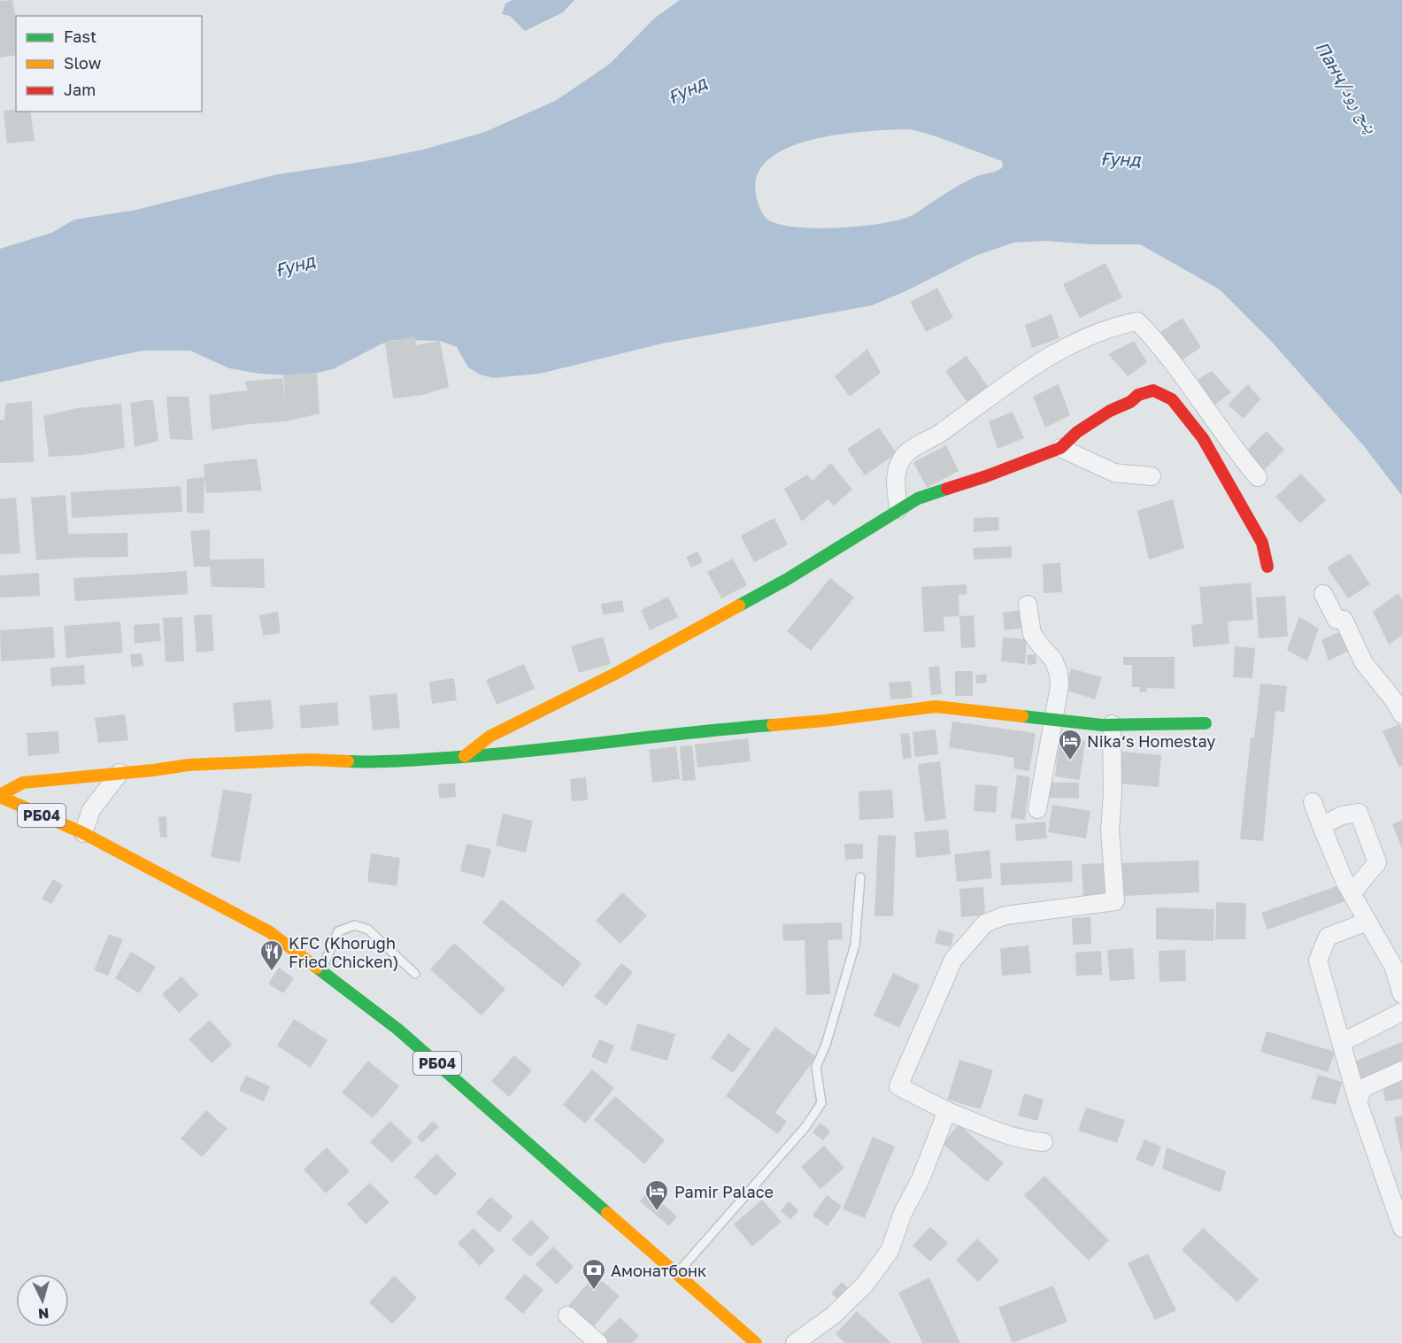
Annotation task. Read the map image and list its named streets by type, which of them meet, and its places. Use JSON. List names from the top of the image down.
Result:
{
  "streets": {
    "street": ["РБ04"]
  },
  "water": ["Панҷ/پنج رود", "Ғунд"],
  "places": {
    "hotel": ["Nika‘s Homestay", "Pamir Palace"],
    "restaurant": ["KFC (Khorugh Fried Chicken)"],
    "bank": ["Амонатбонк"]
  },
  "legend": ["Fast", "Slow", "Jam"],
  "north": "bottom"
}
